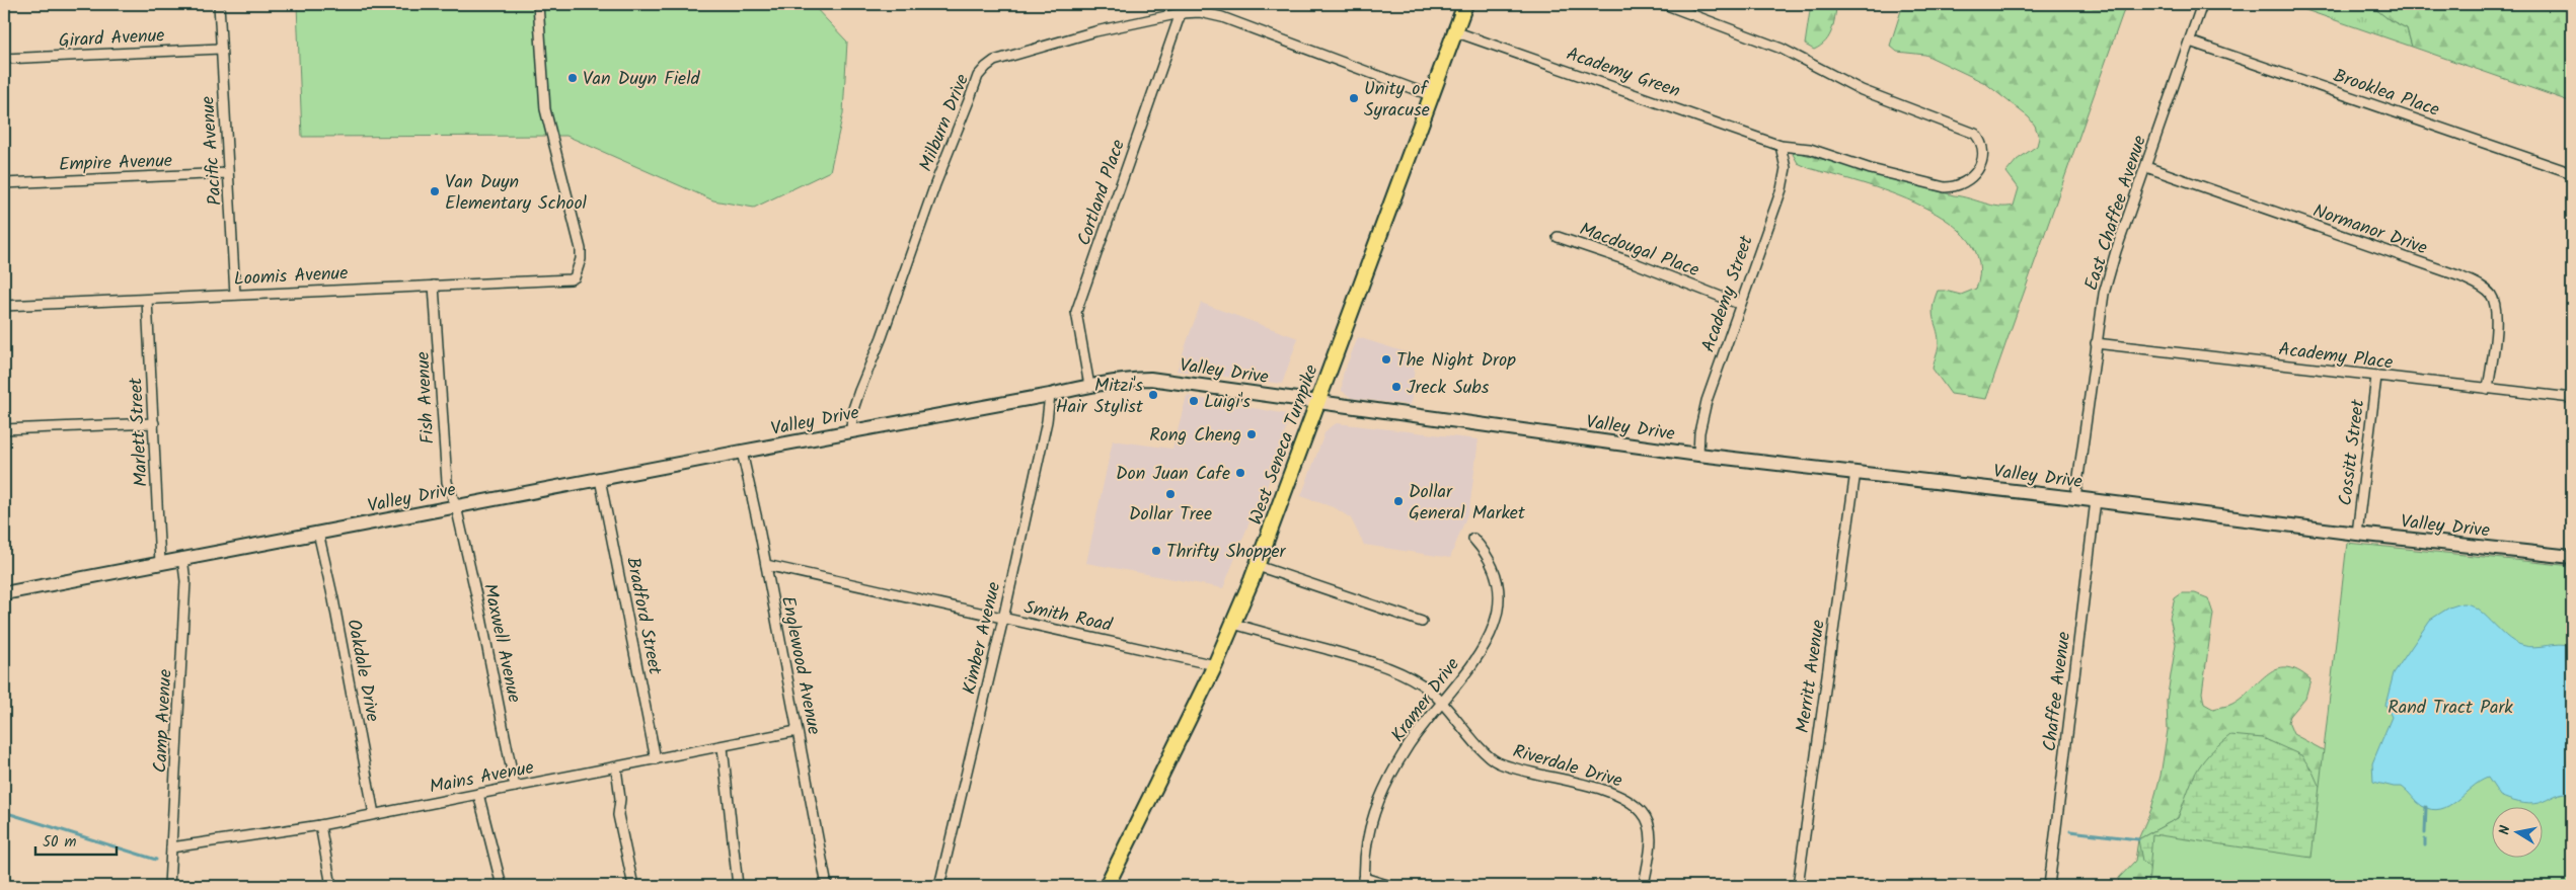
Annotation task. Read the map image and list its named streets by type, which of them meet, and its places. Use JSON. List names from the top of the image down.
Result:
{
  "streets": {
    "main road": ["Valley Drive", "West Seneca Turnpike"],
    "street": [
      "Girard Avenue",
      "Academy Green",
      "Brooklea Place",
      "Milburn Drive",
      "Pacific Avenue",
      "Empire Avenue",
      "Cortland Place",
      "East Chaffee Avenue",
      "Normanor Drive",
      "Macdougal Place",
      "Loomis Avenue",
      "Academy Street",
      "Academy Place",
      "Fish Avenue",
      "Marlett Street",
      "Cossitt Street",
      "Bradford Street",
      "Smith Road",
      "Kimber Avenue",
      "Maxwell Avenue",
      "Englewood Avenue",
      "Oakdale Drive",
      "Merritt Avenue",
      "Chaffee Avenue",
      "Kramer Drive",
      "Camp Avenue",
      "Riverdale Drive",
      "Mains Avenue"
    ]
  },
  "crossings": [
    ["Girard Avenue", "Pacific Avenue"],
    ["Academy Green", "Academy Street"],
    ["Academy Green", "West Seneca Turnpike"],
    ["Brooklea Place", "East Chaffee Avenue"],
    ["Milburn Drive", "Cortland Place"],
    ["Milburn Drive", "Valley Drive"],
    ["Milburn Drive", "West Seneca Turnpike"],
    ["Pacific Avenue", "Empire Avenue"],
    ["Pacific Avenue", "Loomis Avenue"],
    ["Cortland Place", "Valley Drive"],
    ["East Chaffee Avenue", "Normanor Drive"],
    ["East Chaffee Avenue", "Academy Place"],
    ["East Chaffee Avenue", "Valley Drive"],
    ["Normanor Drive", "Academy Place"],
    ["Macdougal Place", "Academy Street"],
    ["Loomis Avenue", "Fish Avenue"],
    ["Loomis Avenue", "Marlett Street"],
    ["Academy Street", "Valley Drive"],
    ["Academy Place", "Cossitt Street"],
    ["Valley Drive", "Fish Avenue"],
    ["Valley Drive", "Marlett Street"],
    ["Valley Drive", "West Seneca Turnpike"],
    ["Valley Drive", "Cossitt Street"],
    ["Valley Drive", "Bradford Street"],
    ["Valley Drive", "Kimber Avenue"],
    ["Valley Drive", "Maxwell Avenue"],
    ["Valley Drive", "Englewood Avenue"],
    ["Valley Drive", "Oakdale Drive"],
    ["Valley Drive", "Merritt Avenue"],
    ["Valley Drive", "Chaffee Avenue"],
    ["Valley Drive", "Camp Avenue"],
    ["Fish Avenue", "Maxwell Avenue"],
    ["West Seneca Turnpike", "Smith Road"],
    ["West Seneca Turnpike", "Riverdale Drive"],
    ["Bradford Street", "Mains Avenue"],
    ["Smith Road", "Kimber Avenue"],
    ["Smith Road", "Englewood Avenue"],
    ["Maxwell Avenue", "Mains Avenue"],
    ["Englewood Avenue", "Mains Avenue"],
    ["Oakdale Drive", "Mains Avenue"],
    ["Kramer Drive", "Riverdale Drive"],
    ["Camp Avenue", "Mains Avenue"]
  ],
  "parks": ["Rand Tract Park"],
  "places": [
    "Van Duyn Field",
    "Unity of Syracuse",
    "Van Duyn Elementary School",
    "The Night Drop",
    "Jreck Subs",
    "Mitzi's Hair Stylist",
    "Luigi's",
    "Rong Cheng",
    "Don Juan Cafe",
    "Dollar Tree",
    "Dollar General Market",
    "Thrifty Shopper"
  ],
  "scale_bar": "50 m",
  "north": "left"
}
